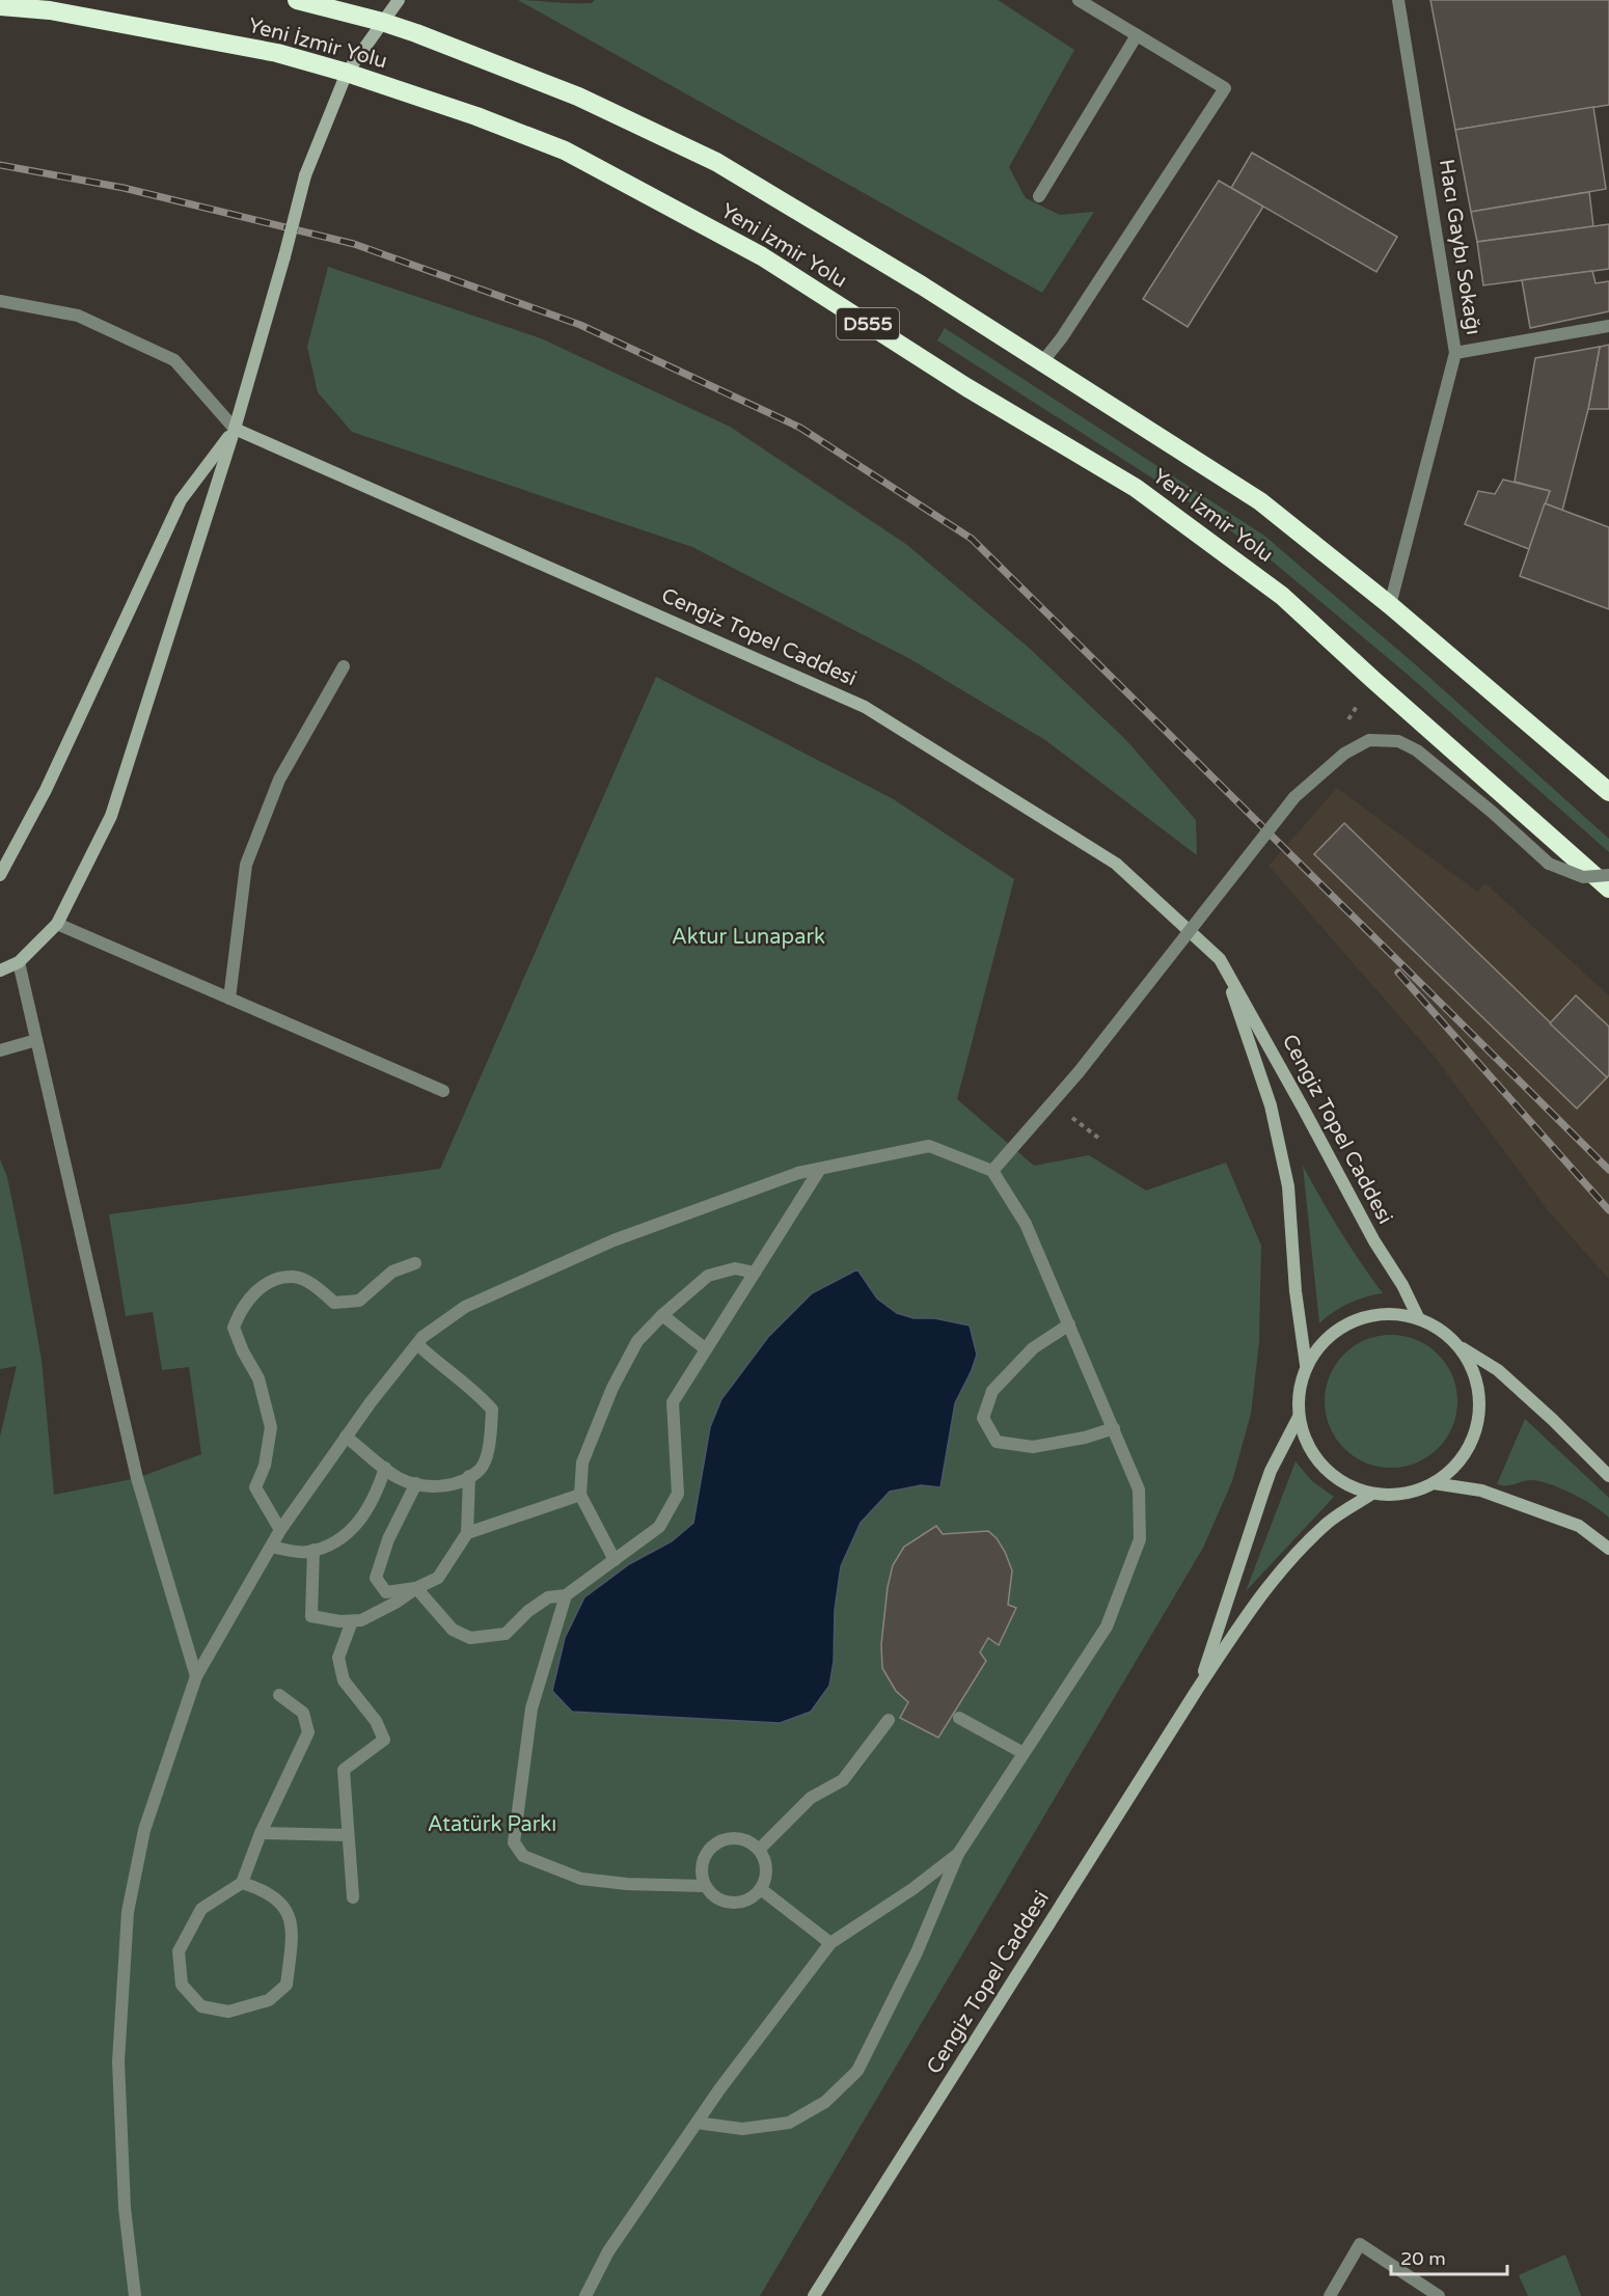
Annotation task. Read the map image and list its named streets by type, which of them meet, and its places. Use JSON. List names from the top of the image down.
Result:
{
  "streets": {
    "highway": ["Yeni İzmir Yolu", "D555"],
    "main road": ["Cengiz Topel Caddesi"],
    "street": ["Hacı Gaybı Sokağı"]
  },
  "crossings": [
    ["Yeni İzmir Yolu", "Hacı Gaybı Sokağı"]
  ],
  "parks": ["Aktur Lunapark", "Atatürk Parkı"],
  "scale_bar": "20 m"
}
